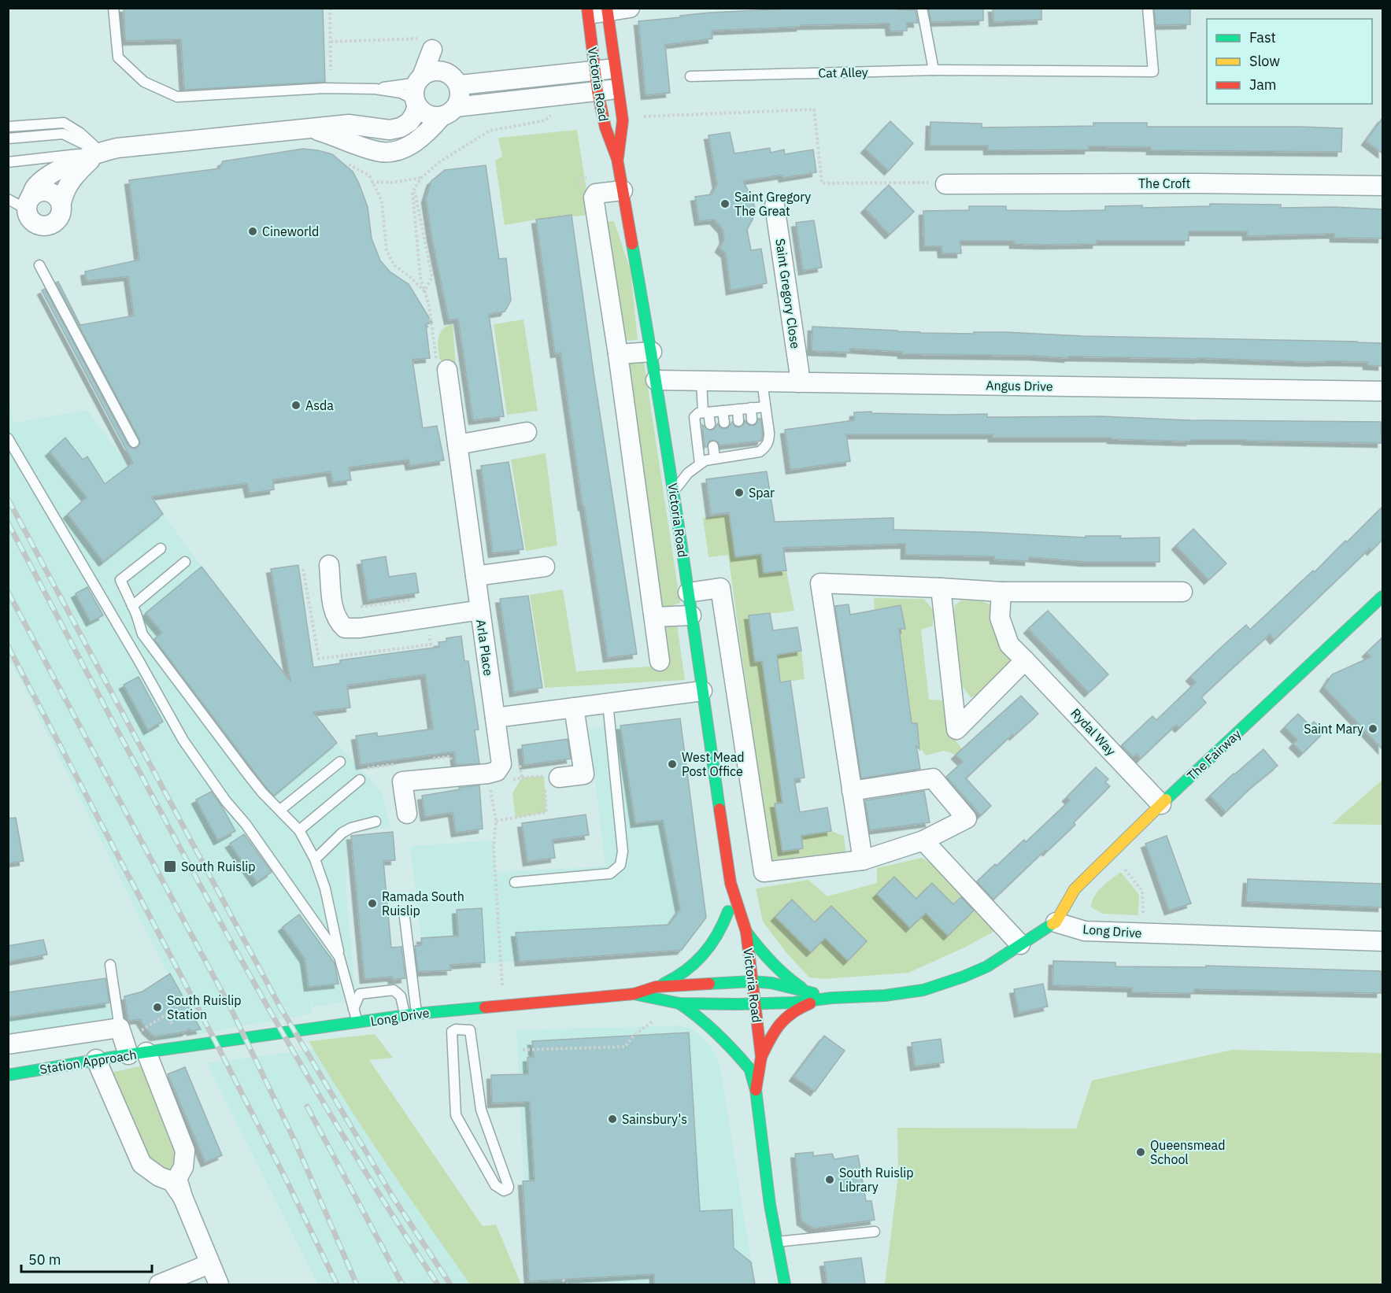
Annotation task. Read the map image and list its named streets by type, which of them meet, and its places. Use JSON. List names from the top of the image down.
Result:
{
  "streets": {
    "street": [
      "Victoria Road",
      "The Croft",
      "Saint Gregory Close",
      "Angus Drive",
      "Arla Place",
      "Rydal Way",
      "The Fairway",
      "Long Drive",
      "Station Approach"
    ],
    "lane": ["Cat Alley"]
  },
  "crossings": [
    ["Victoria Road", "Angus Drive"],
    ["Victoria Road", "Long Drive"],
    ["Saint Gregory Close", "Angus Drive"],
    ["Rydal Way", "The Fairway"],
    ["The Fairway", "Long Drive"],
    ["Long Drive", "Station Approach"]
  ],
  "places": {
    "other": [
      "Saint Gregory The Great",
      "Cineworld",
      "Asda",
      "Spar",
      "Saint Mary",
      "West Mead Post Office",
      "Ramada South Ruislip",
      "South Ruislip Station",
      "Sainsbury's",
      "Queensmead School",
      "South Ruislip Library"
    ],
    "transit": ["South Ruislip"]
  },
  "legend": ["Fast", "Slow", "Jam"],
  "scale_bar": "50 m"
}
